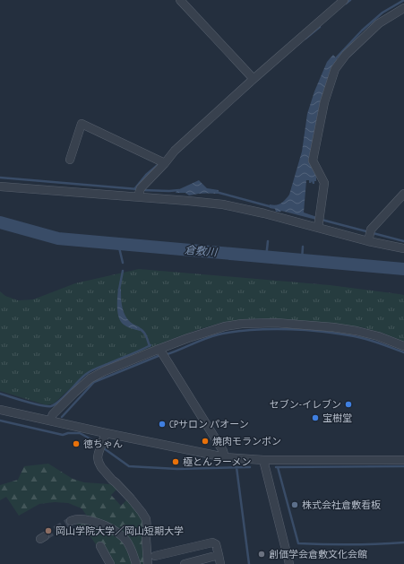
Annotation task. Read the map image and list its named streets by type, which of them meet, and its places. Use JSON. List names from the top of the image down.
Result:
{
  "water": ["倉敷川"],
  "places": [
    "セブン-イレブン",
    "宝樹堂",
    "CPサロン パオーン",
    "焼肉モランボン",
    "徳ちゃん",
    "極とんラーメン",
    "株式会社倉敷看板",
    "岡山学院大学／岡山短期大学",
    "創価学会倉敷文化会館"
  ]
}
